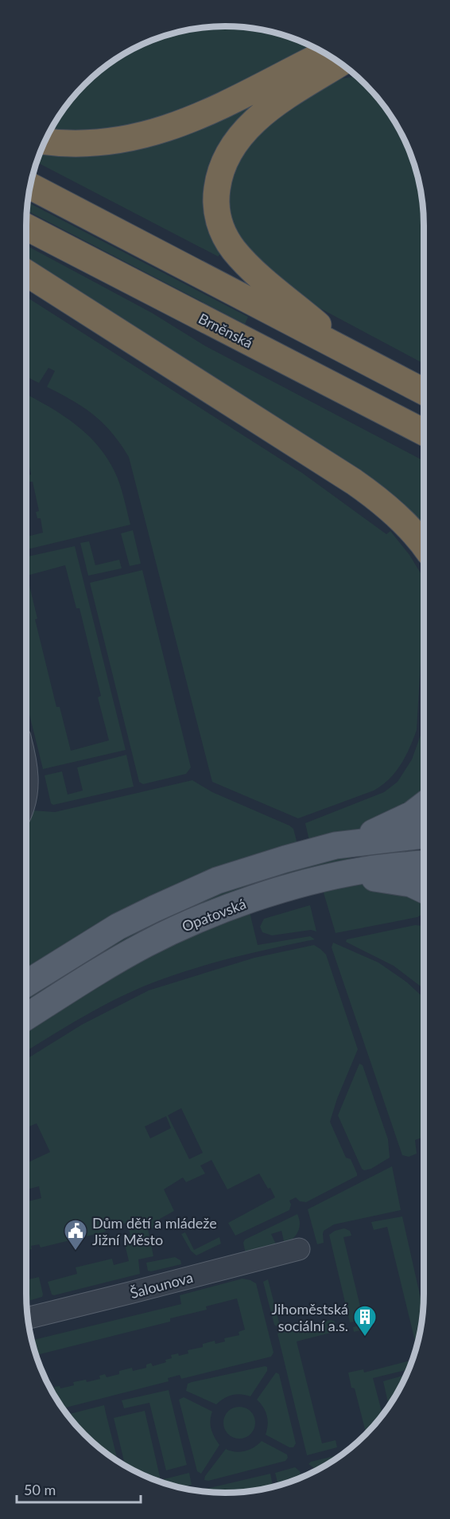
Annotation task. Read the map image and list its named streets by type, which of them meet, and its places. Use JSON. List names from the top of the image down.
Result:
{
  "streets": {
    "highway": ["Brněnská"],
    "main road": ["Opatovská"],
    "street": ["Šalounova"]
  },
  "places": {
    "public building": ["Dům dětí a mládeže Jižní Město"],
    "building": ["Jihoměstská sociální a.s."]
  },
  "scale_bar": "50 m"
}
